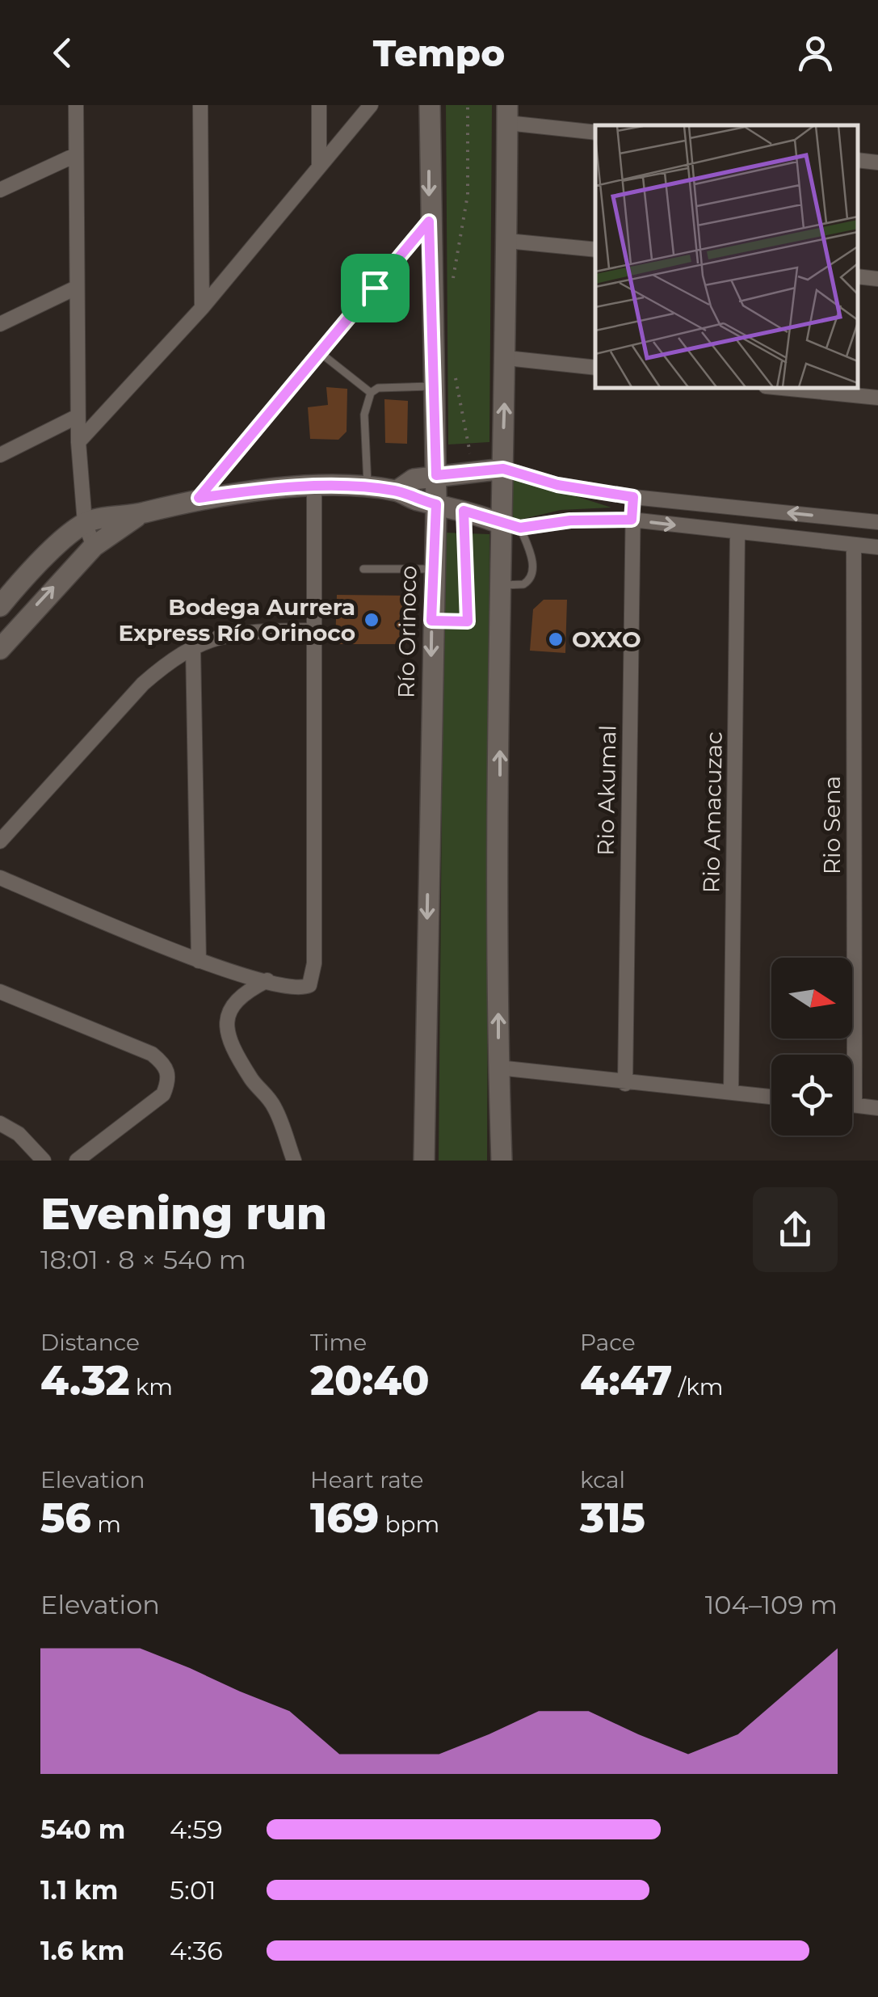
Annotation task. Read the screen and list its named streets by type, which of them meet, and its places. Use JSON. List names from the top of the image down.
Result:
{
  "streets": {
    "street": [
      "Río Orinoco",
      "Rio Akumal",
      "Rio Amacuzac",
      "Rio Sena"
    ]
  },
  "places": ["Bodega Aurrera Express Río Orinoco", "OXXO"],
  "north": "right",
  "page": {
    "header": "Tempo",
    "heading": ["Evening run", "18:01 · 8 × 540 m"],
    "stats": [
      ["Distance", "4.32 km"],
      ["Time", "20:40"],
      ["Pace", "4:47 /km"],
      ["Elevation", "56 m"],
      ["Heart rate", "169 bpm"],
      ["kcal", "315"]
    ],
    "chart": ["Elevation", "104–109 m"],
    "list": [
      {
        "name": "540 m",
        "note": "4:59"
      },
      {
        "name": "1.1 km",
        "note": "5:01"
      },
      {
        "name": "1.6 km",
        "note": "4:36"
      }
    ]
  }
}
